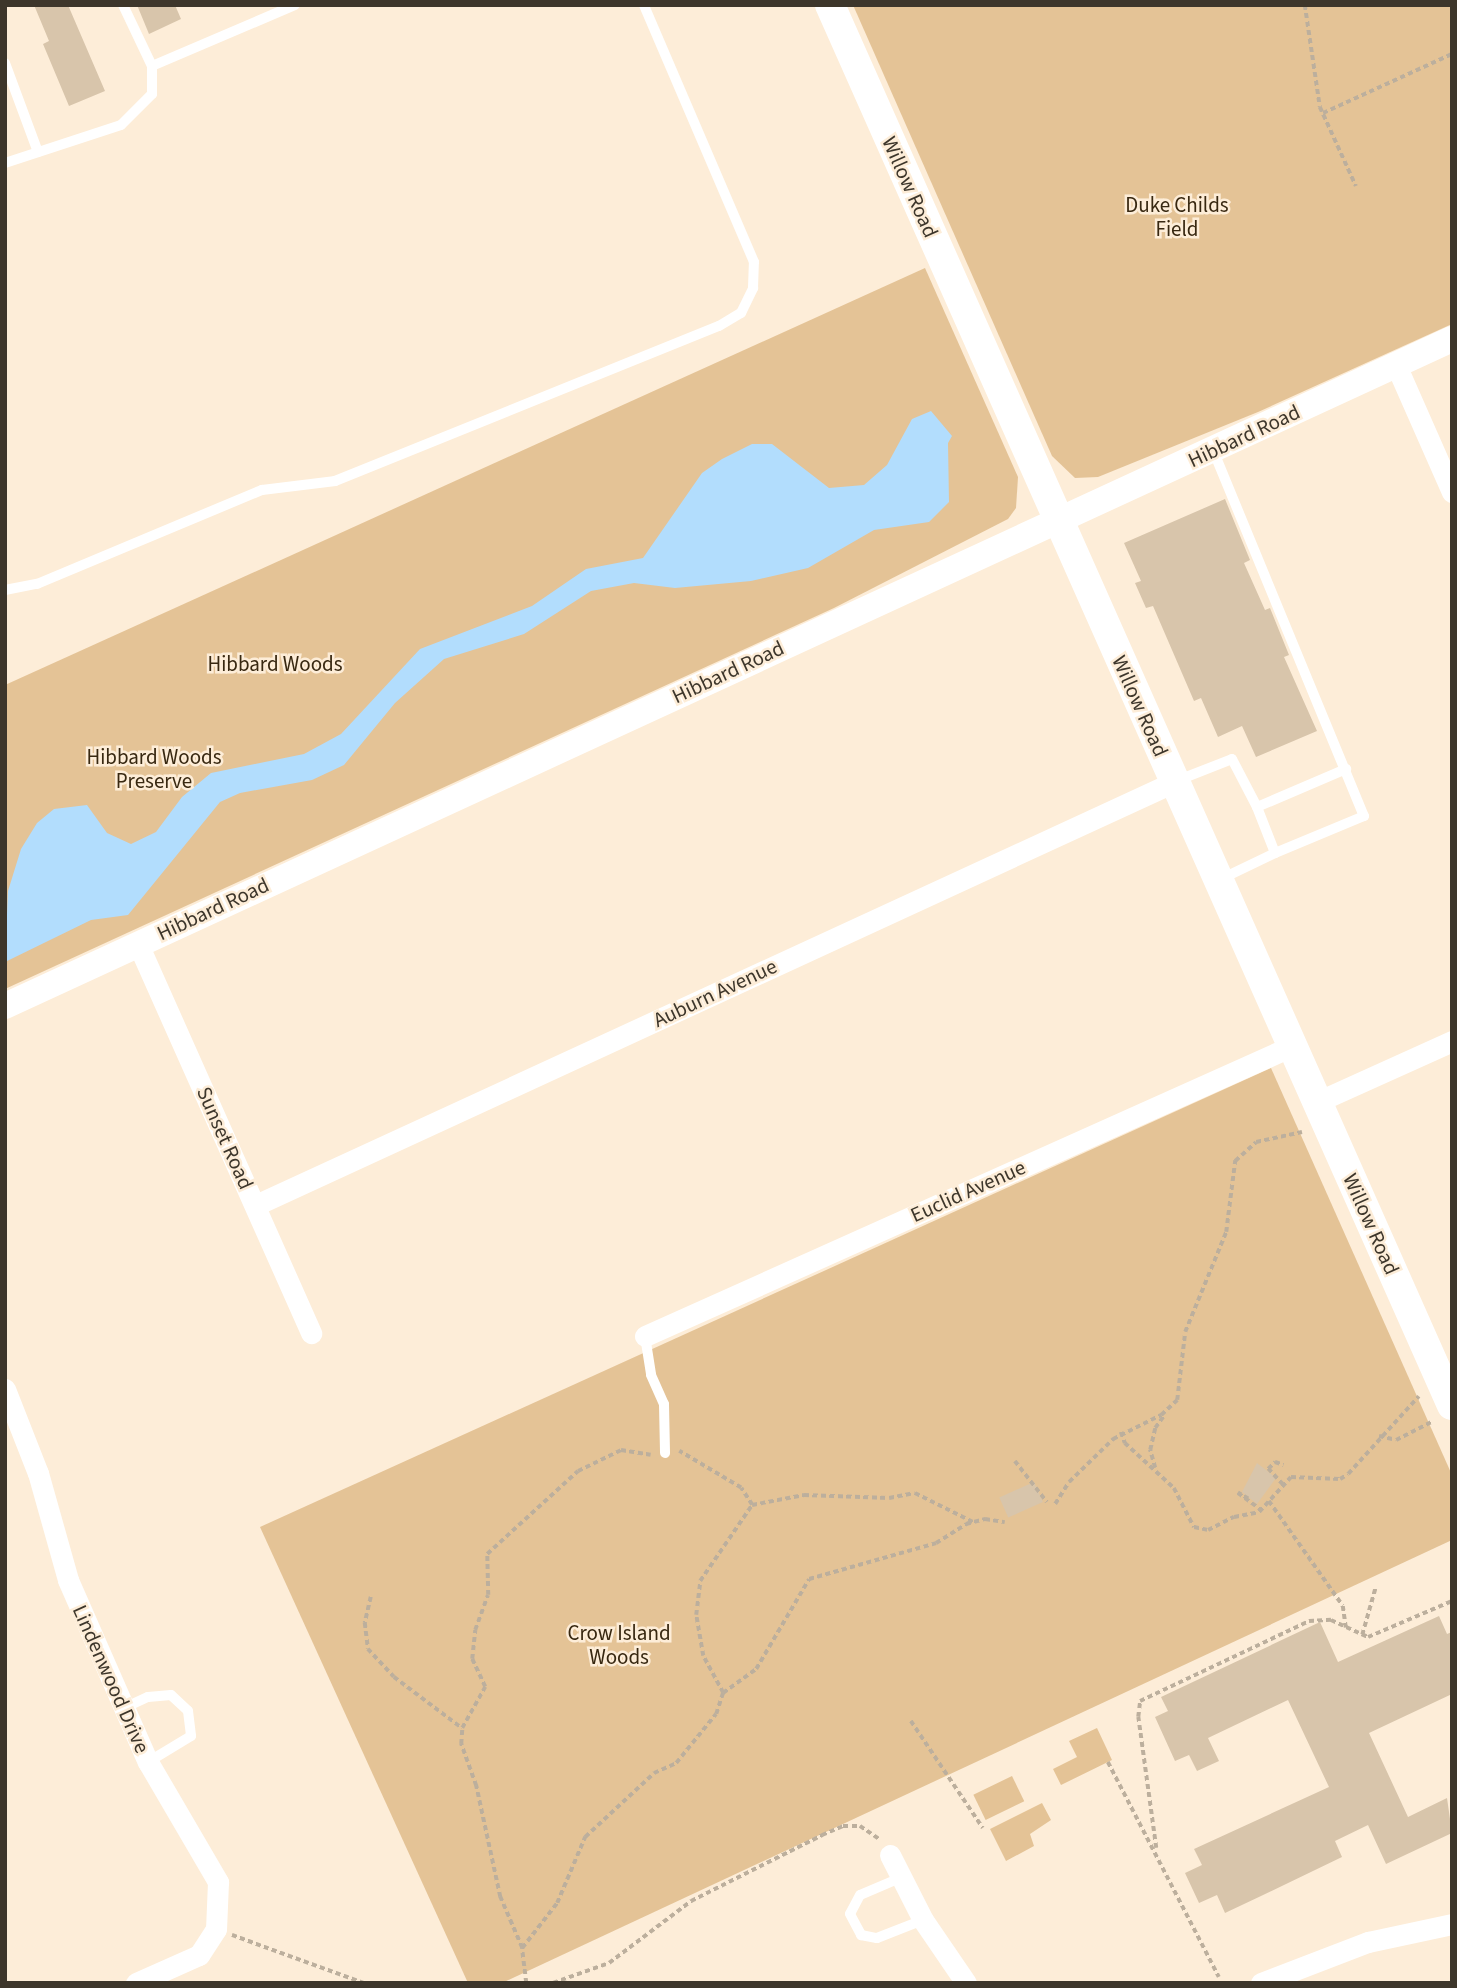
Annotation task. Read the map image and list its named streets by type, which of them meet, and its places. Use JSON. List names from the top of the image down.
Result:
{
  "streets": {
    "main road": ["Willow Road"],
    "street": [
      "Hibbard Road",
      "Auburn Avenue",
      "Sunset Road",
      "Euclid Avenue",
      "Lindenwood Drive"
    ]
  },
  "crossings": [
    ["Willow Road", "Hibbard Road"],
    ["Willow Road", "Auburn Avenue"],
    ["Willow Road", "Euclid Avenue"],
    ["Hibbard Road", "Sunset Road"],
    ["Auburn Avenue", "Sunset Road"]
  ],
  "parks": [
    "Duke Childs Field",
    "Hibbard Woods",
    "Hibbard Woods Preserve",
    "Crow Island Woods"
  ]
}
